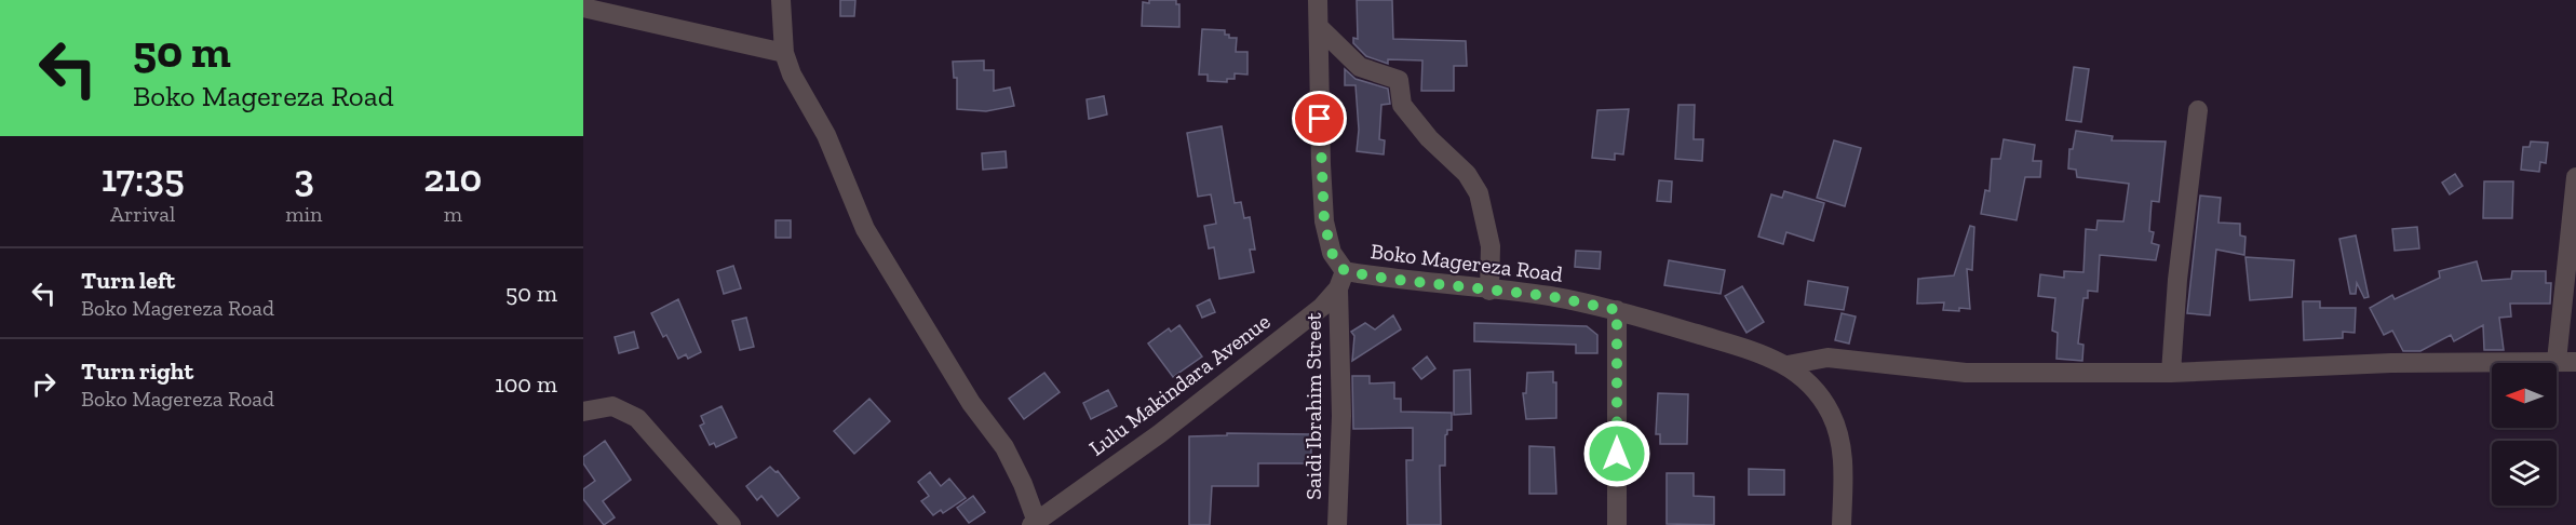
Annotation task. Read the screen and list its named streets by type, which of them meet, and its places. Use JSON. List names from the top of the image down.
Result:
{
  "streets": {
    "street": ["Boko Magereza Road", "Lulu Makindara Avenue", "Saidi Ibrahim Street"]
  },
  "crossings": [
    ["Boko Magereza Road", "Lulu Makindara Avenue"],
    ["Boko Magereza Road", "Saidi Ibrahim Street"],
    ["Lulu Makindara Avenue", "Saidi Ibrahim Street"]
  ],
  "north": "left",
  "page": {
    "turn": ["50 m", "Boko Magereza Road"],
    "eta": [
      "17:35",
      "Arrival",
      "3",
      "min",
      "210",
      "m"
    ],
    "list": [
      {
        "name": "Turn left",
        "note": "Boko Magereza Road",
        "value": "50 m"
      },
      {
        "name": "Turn right",
        "note": "Boko Magereza Road",
        "value": "100 m"
      }
    ]
  }
}
